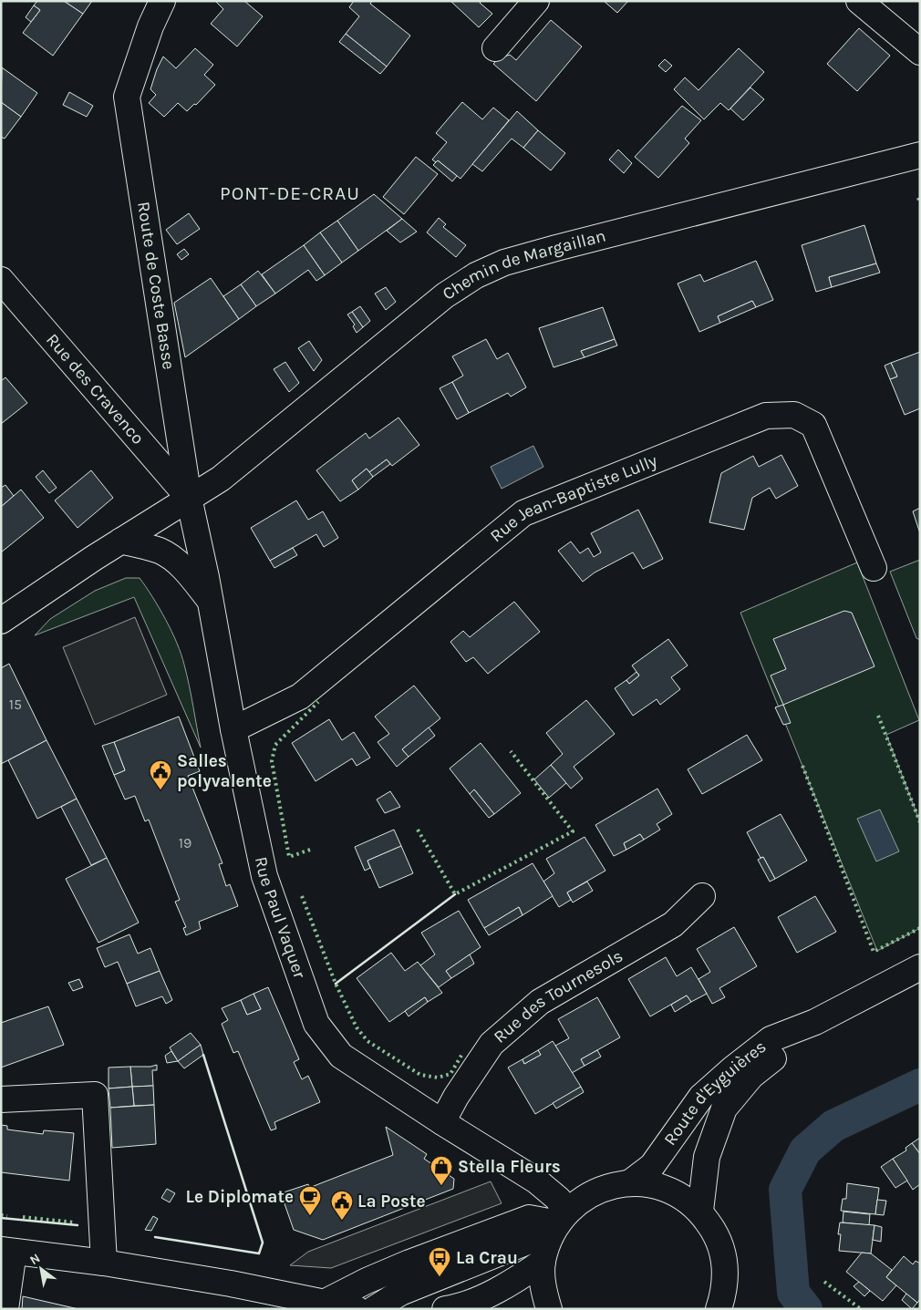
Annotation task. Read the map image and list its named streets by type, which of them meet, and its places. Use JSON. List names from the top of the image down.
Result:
{
  "streets": {
    "street": [
      "Chemin de Margaillan",
      "Route de Coste Basse",
      "Rue des Cravenco",
      "Rue Jean-Baptiste Lully",
      "Rue Paul Vaquer",
      "Rue des Tournesols",
      "Route d'Eyguières"
    ]
  },
  "crossings": [
    ["Chemin de Margaillan", "Route de Coste Basse"],
    ["Chemin de Margaillan", "Rue des Cravenco"],
    ["Chemin de Margaillan", "Rue Paul Vaquer"],
    ["Route de Coste Basse", "Rue des Cravenco"],
    ["Route de Coste Basse", "Rue Paul Vaquer"],
    ["Rue des Cravenco", "Rue Paul Vaquer"],
    ["Rue Jean-Baptiste Lully", "Rue Paul Vaquer"],
    ["Rue Paul Vaquer", "Rue des Tournesols"]
  ],
  "districts": ["PONT-DE-CRAU"],
  "places": {
    "public building": ["Salles polyvalente", "La Poste"],
    "shop": ["Stella Fleurs"],
    "cafe": ["Le Diplomate"],
    "bus stop": ["La Crau"]
  },
  "house_numbers": ["15", "19"],
  "north": "top left"
}
